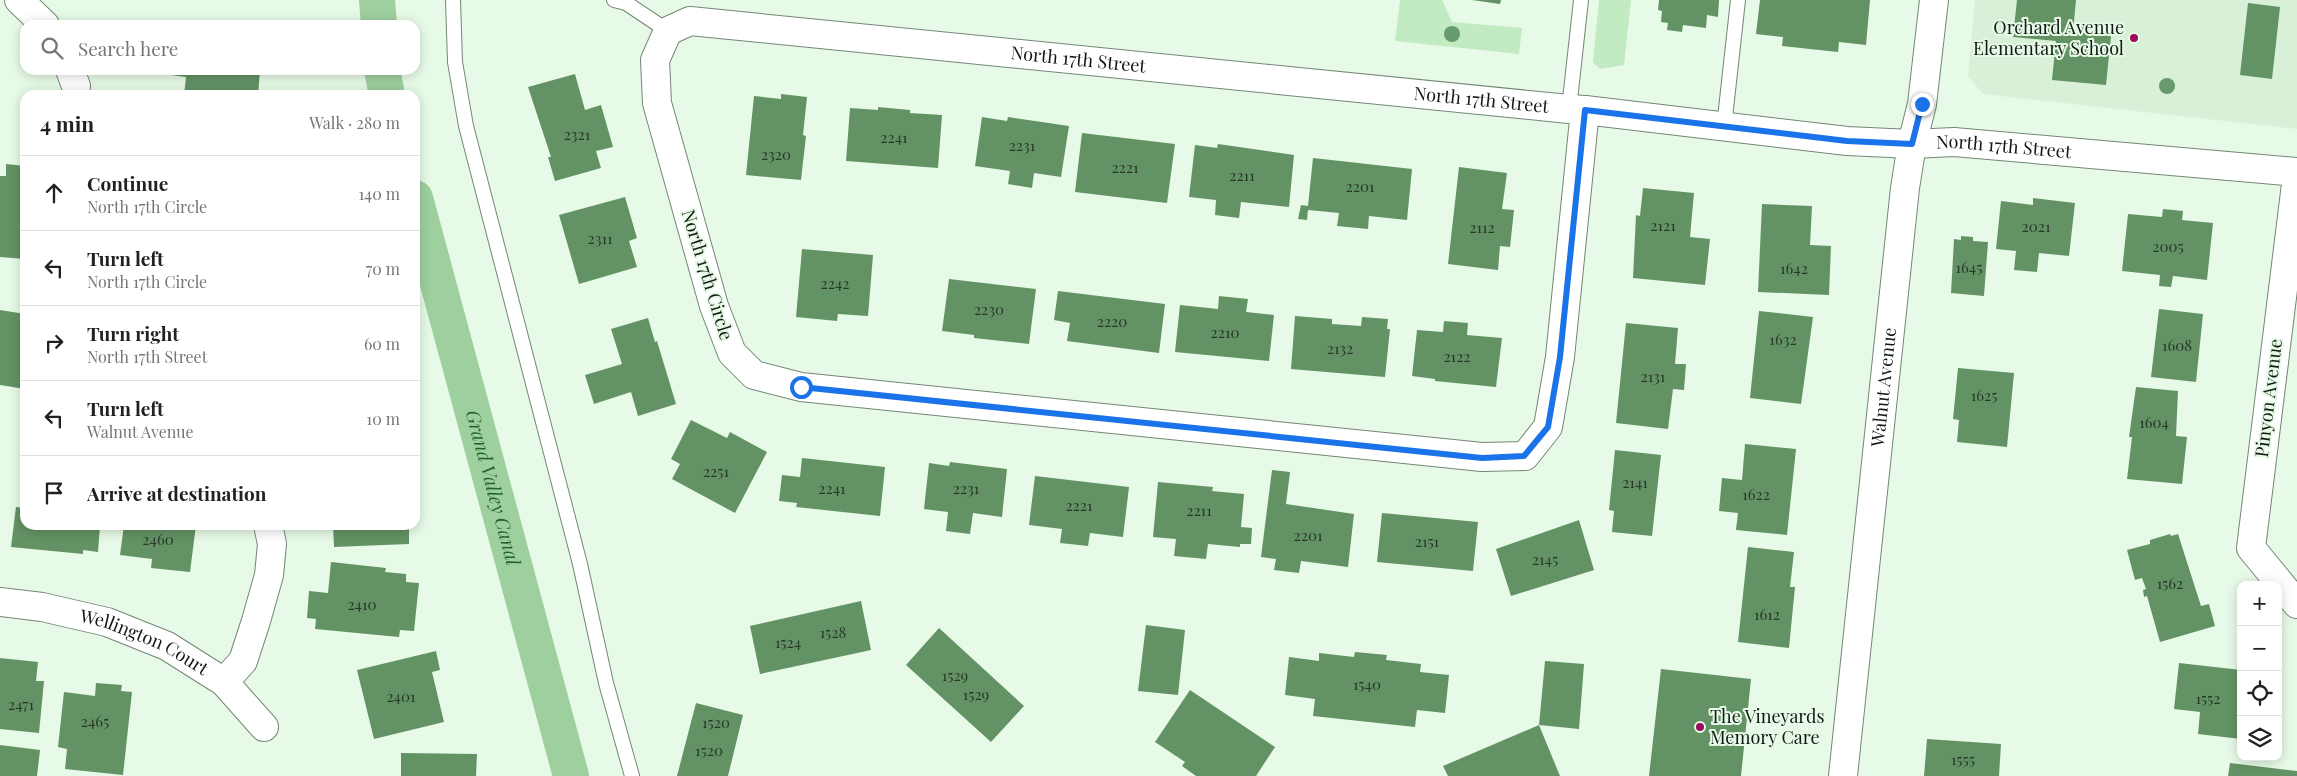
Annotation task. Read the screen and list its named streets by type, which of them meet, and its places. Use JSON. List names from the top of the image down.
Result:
{
  "streets": {
    "street": [
      "North 17th Street",
      "North 17th Circle",
      "Walnut Avenue",
      "Pinyon Avenue",
      "Wellington Court"
    ]
  },
  "crossings": [
    ["North 17th Street", "North 17th Circle"],
    ["North 17th Street", "Walnut Avenue"]
  ],
  "water": ["Grand Valley Canal"],
  "places": ["Orchard Avenue Elementary School", "The Vineyards Memory Care"],
  "house_numbers": [
    "2321",
    "2241",
    "2231",
    "2320",
    "2221",
    "2211",
    "2201",
    "2121",
    "2021",
    "2112",
    "2311",
    "2005",
    "1645",
    "1642",
    "2242",
    "2230",
    "2220",
    "2210",
    "1632",
    "1608",
    "2132",
    "2122",
    "2131",
    "1625",
    "1604",
    "2251",
    "2141",
    "2241",
    "2231",
    "1622",
    "2221",
    "2211",
    "2201",
    "2460",
    "2151",
    "2145",
    "1562",
    "2410",
    "1612",
    "1528",
    "1524",
    "1529",
    "1540",
    "1529",
    "2401",
    "1552",
    "2471",
    "2465",
    "1520",
    "1520",
    "1555"
  ],
  "page": {
    "search": "Search here",
    "heading": ["4 min", "Walk · 280 m"],
    "list": [
      ["Continue", "North 17th Circle", "140 m"],
      ["Turn left", "North 17th Circle", "70 m"],
      ["Turn right", "North 17th Street", "60 m"],
      ["Turn left", "Walnut Avenue", "10 m"],
      "Arrive at destination"
    ],
    "map_buttons": ["+", "−"]
  }
}
